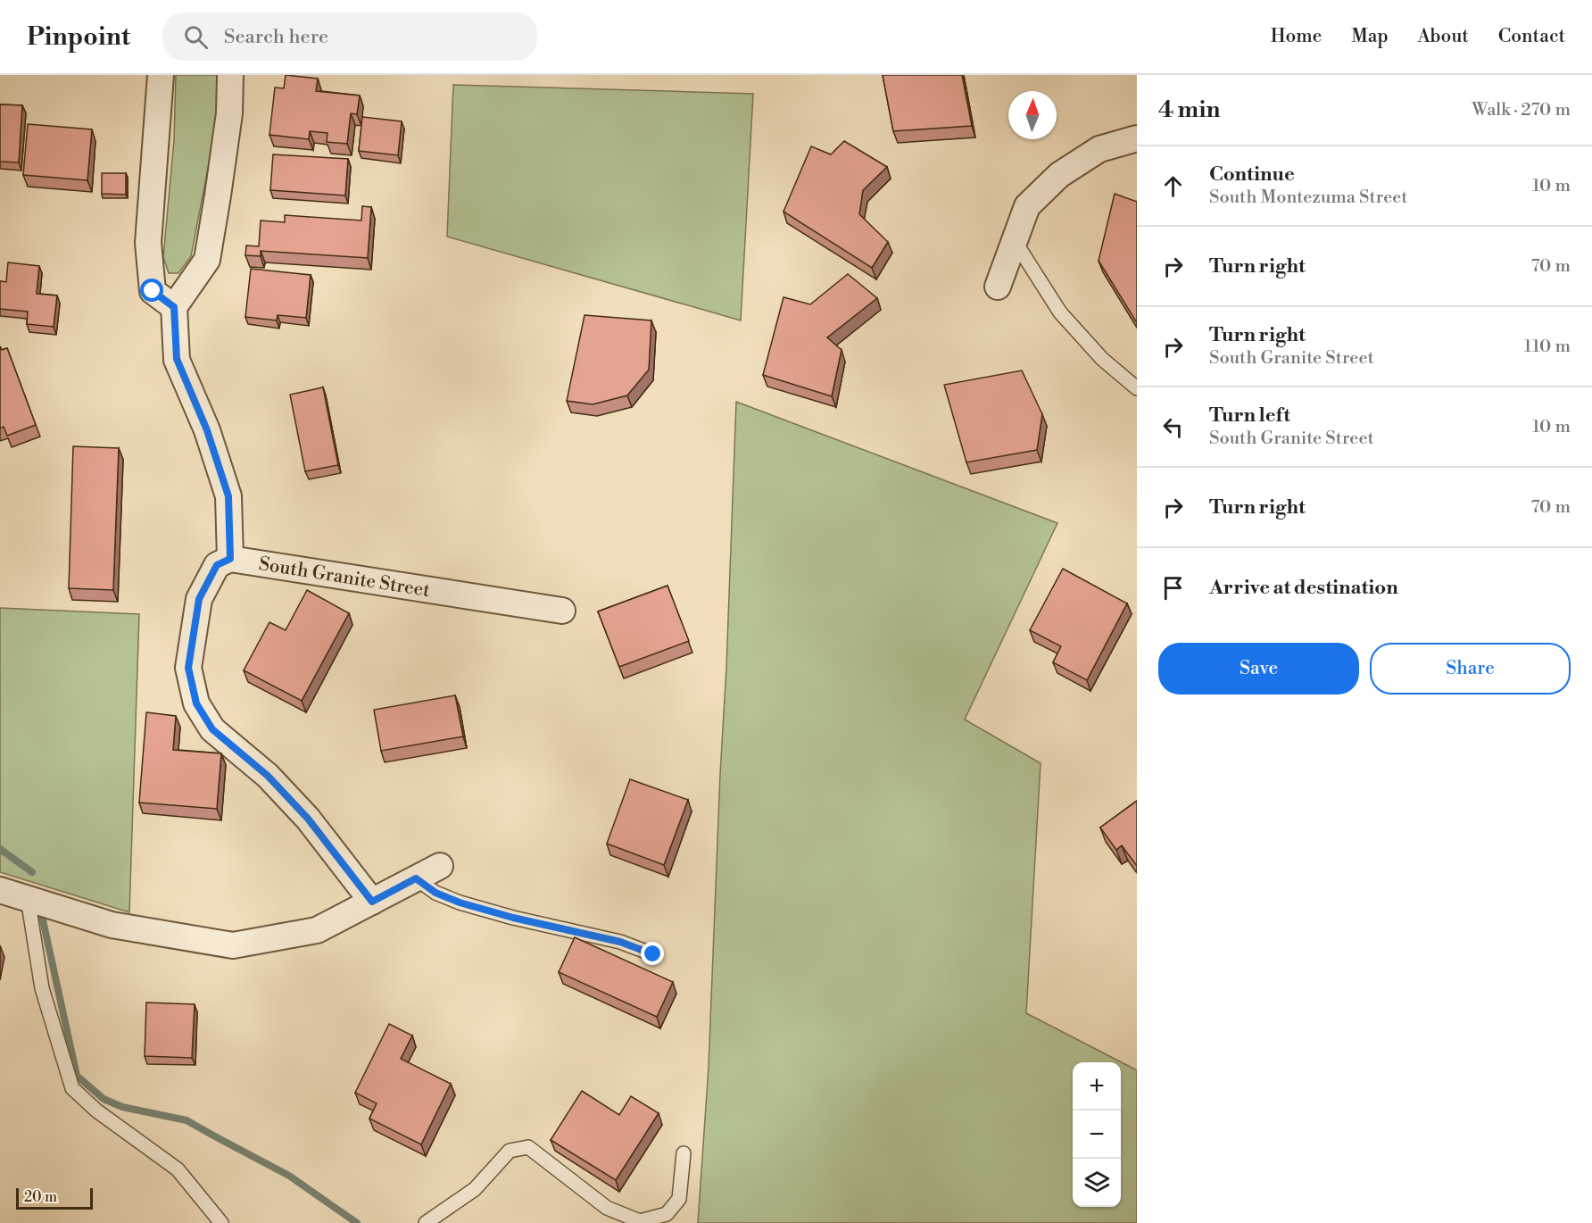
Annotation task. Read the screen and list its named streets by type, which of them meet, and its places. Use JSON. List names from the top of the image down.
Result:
{
  "streets": {
    "street": ["South Granite Street"]
  },
  "scale_bar": "20 m",
  "north": "top",
  "page": {
    "header": "Pinpoint",
    "search": "Search here",
    "nav": [
      "Home",
      "Map",
      "About",
      "Contact"
    ],
    "heading": ["4 min", "Walk · 270 m"],
    "list": [
      ["Continue", "South Montezuma Street", "10 m"],
      ["Turn right", "70 m"],
      ["Turn right", "South Granite Street", "110 m"],
      ["Turn left", "South Granite Street", "10 m"],
      ["Turn right", "70 m"],
      "Arrive at destination"
    ],
    "buttons": ["Save", "Share"],
    "map_buttons": ["+", "−"],
    "scale": "20 m"
  }
}
